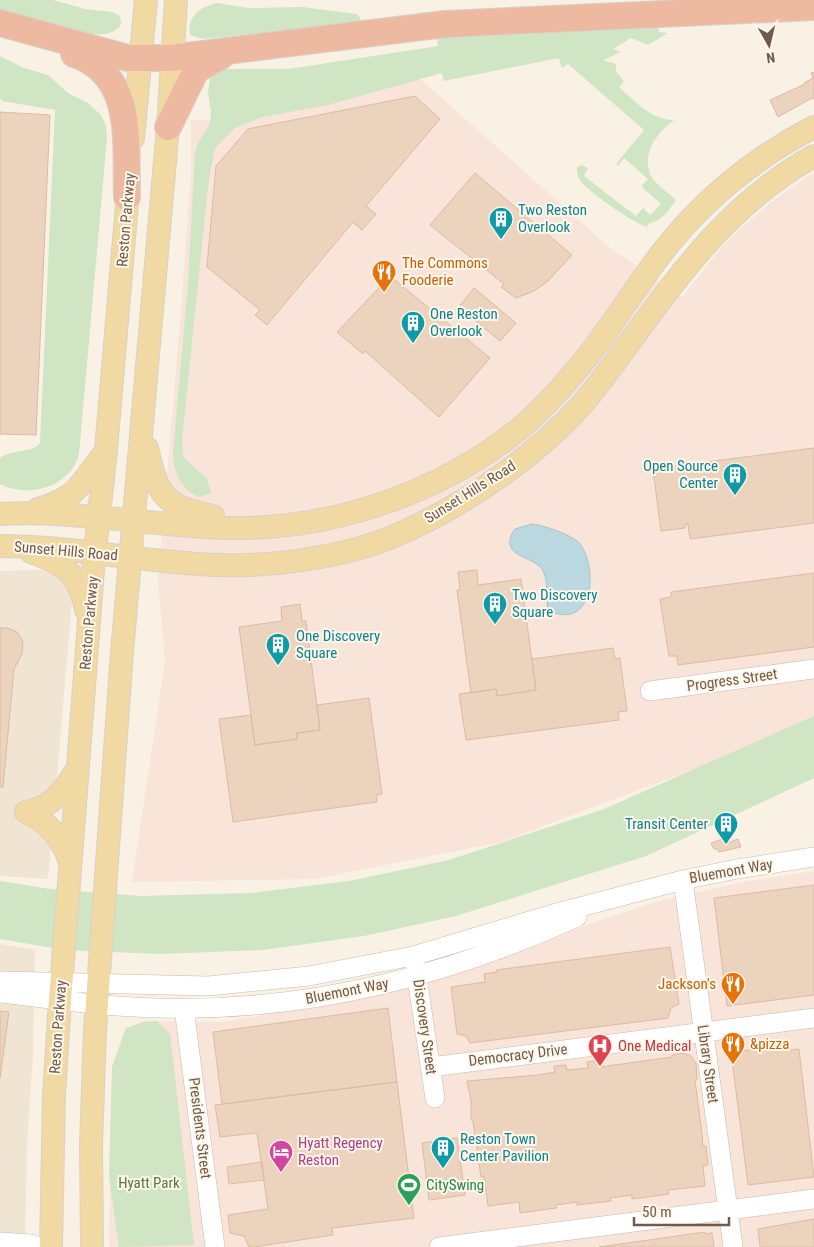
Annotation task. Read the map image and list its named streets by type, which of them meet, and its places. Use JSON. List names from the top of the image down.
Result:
{
  "streets": {
    "main road": ["Reston Parkway", "Sunset Hills Road"],
    "street": [
      "Progress Street",
      "Bluemont Way",
      "Discovery Street",
      "Democracy Drive",
      "Library Street",
      "Presidents Street"
    ]
  },
  "crossings": [
    ["Reston Parkway", "Sunset Hills Road"],
    ["Reston Parkway", "Bluemont Way"],
    ["Bluemont Way", "Discovery Street"],
    ["Bluemont Way", "Library Street"],
    ["Bluemont Way", "Presidents Street"],
    ["Discovery Street", "Democracy Drive"],
    ["Democracy Drive", "Library Street"]
  ],
  "parks": ["Hyatt Park"],
  "places": {
    "building": [
      "Two Reston Overlook",
      "One Reston Overlook",
      "Open Source Center",
      "Two Discovery Square",
      "One Discovery Square",
      "Transit Center",
      "Reston Town Center Pavilion"
    ],
    "restaurant": ["The Commons Fooderie", "Jackson's", "&pizza"],
    "hospital": ["One Medical"],
    "hotel": ["Hyatt Regency Reston"],
    "sports": ["CitySwing"]
  },
  "scale_bar": "50 m",
  "north": "bottom"
}
